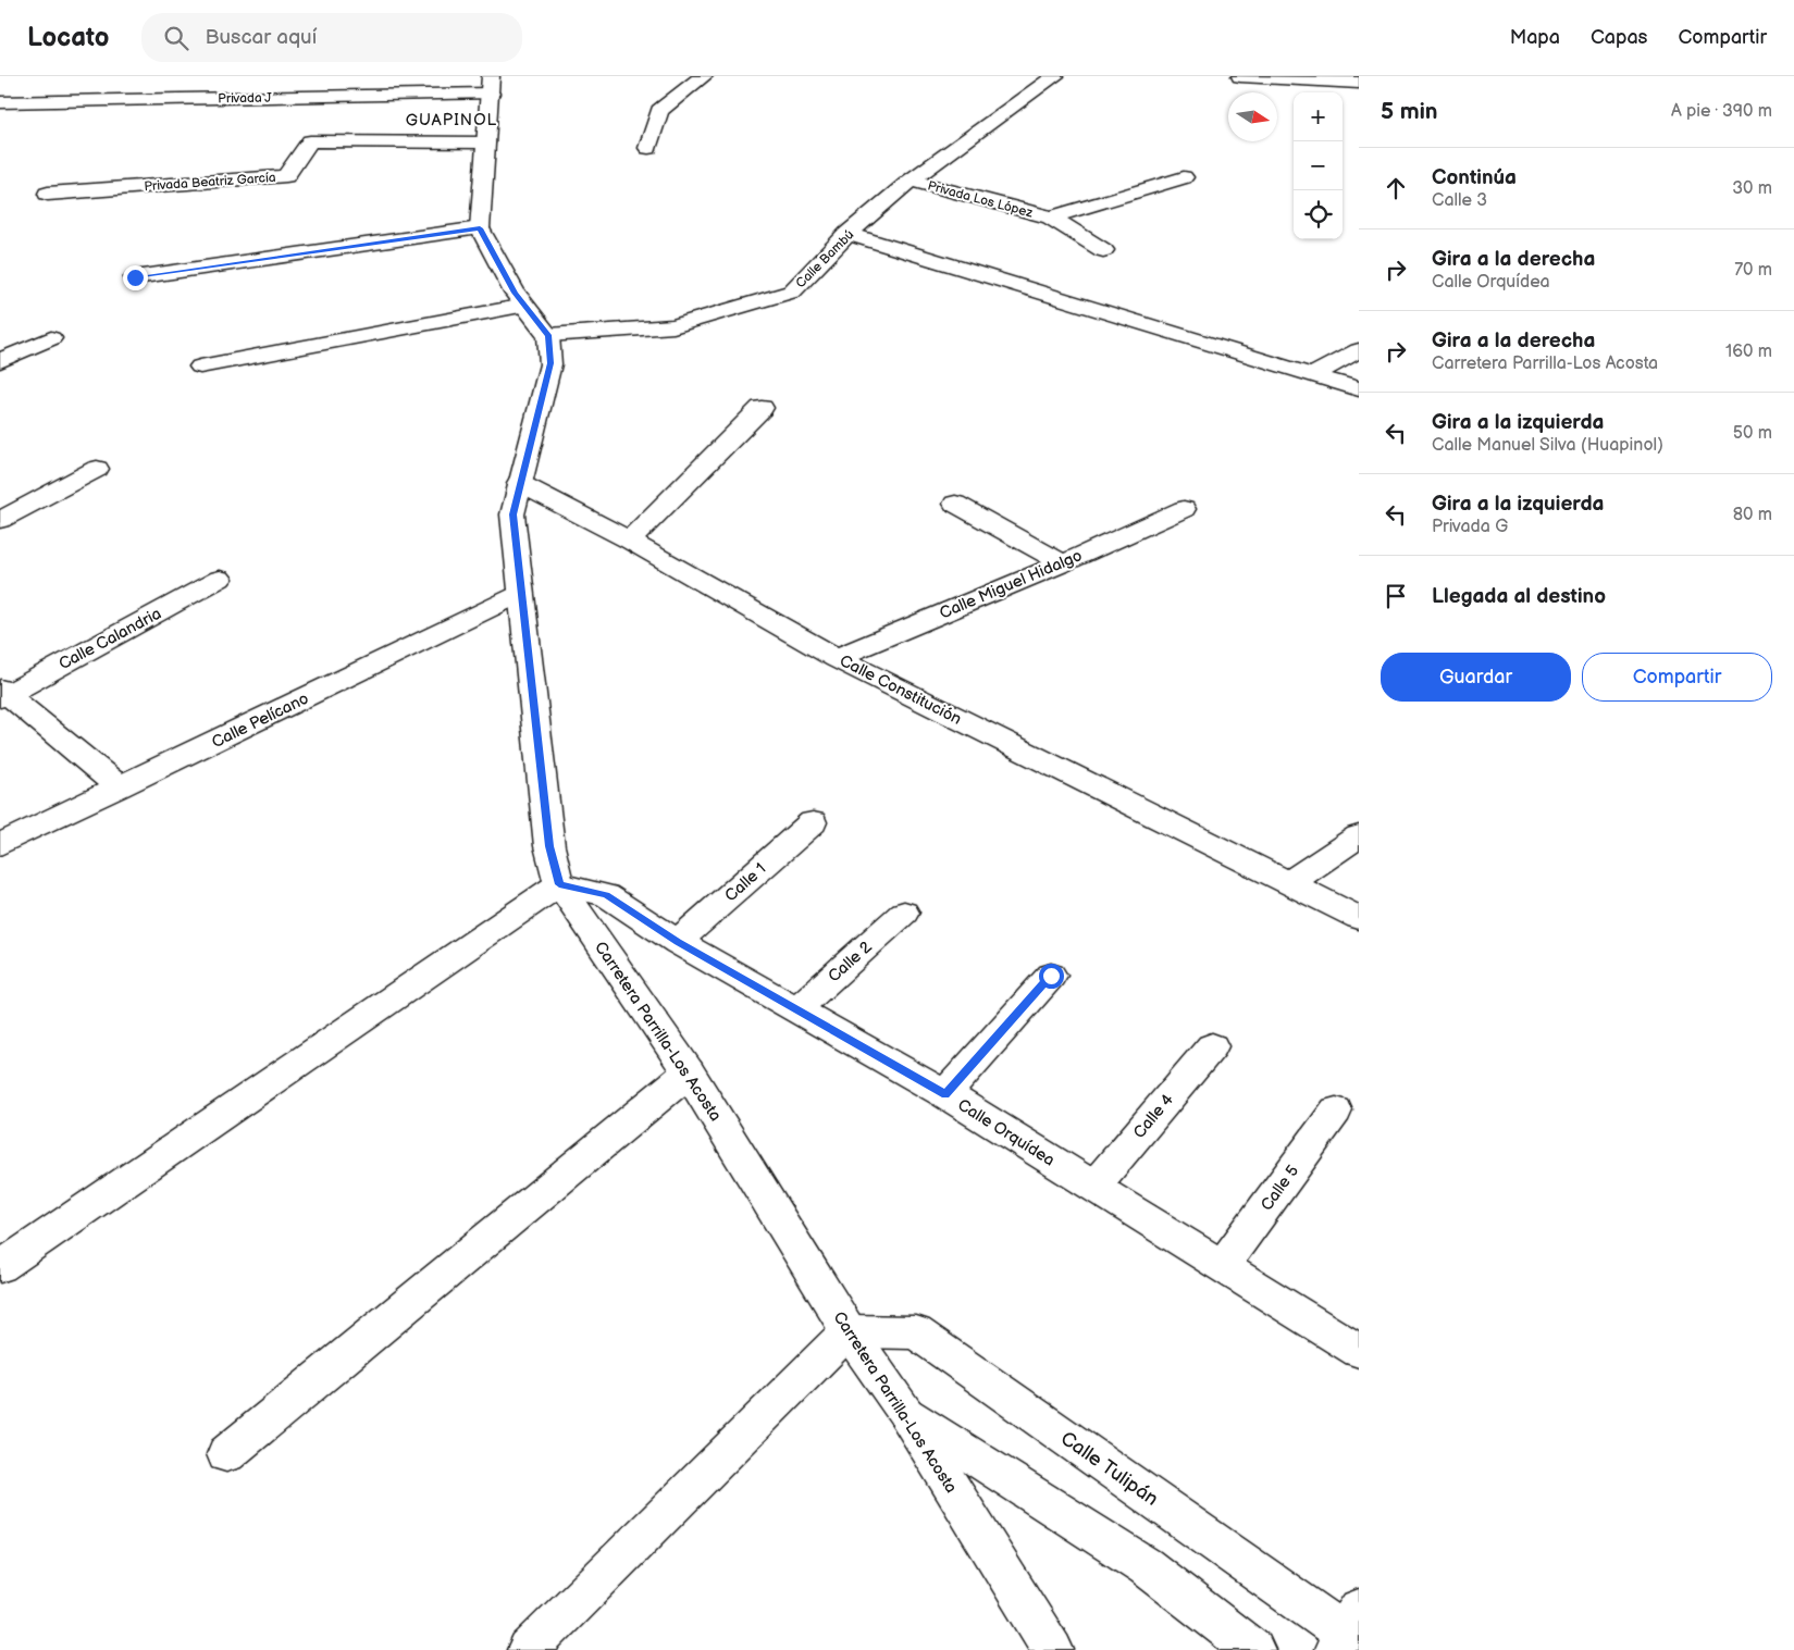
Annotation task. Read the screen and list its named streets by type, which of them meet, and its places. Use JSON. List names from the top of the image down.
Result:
{
  "streets": {
    "street": [
      "Privada J",
      "Privada Beatriz García",
      "Privada Los López",
      "Calle Bambú",
      "Calle Miguel Hidalgo",
      "Calle Calandria",
      "Calle Constitución",
      "Calle Pelícano",
      "Calle 1",
      "Calle 2",
      "Carretera Parrilla-Los Acosta",
      "Calle 4",
      "Calle Orquídea",
      "Calle 5",
      "Calle Tulipán"
    ]
  },
  "crossings": [
    ["Privada Los López", "Calle Bambú"],
    ["Calle Bambú", "Carretera Parrilla-Los Acosta"],
    ["Calle Miguel Hidalgo", "Calle Constitución"],
    ["Calle Constitución", "Carretera Parrilla-Los Acosta"],
    ["Calle Pelícano", "Carretera Parrilla-Los Acosta"],
    ["Calle 1", "Calle Orquídea"],
    ["Calle 2", "Calle Orquídea"],
    ["Carretera Parrilla-Los Acosta", "Calle Orquídea"],
    ["Carretera Parrilla-Los Acosta", "Calle Tulipán"],
    ["Calle 4", "Calle Orquídea"],
    ["Calle Orquídea", "Calle 5"]
  ],
  "districts": ["GUAPINOL"],
  "north": "right",
  "page": {
    "header": "Locato",
    "search": "Buscar aquí",
    "nav": ["Mapa", "Capas", "Compartir"],
    "heading": ["5 min", "A pie · 390 m"],
    "map_buttons": ["+", "−"],
    "list": [
      ["Continúa", "Calle 3", "30 m"],
      ["Gira a la derecha", "Calle Orquídea", "70 m"],
      ["Gira a la derecha", "Carretera Parrilla-Los Acosta", "160 m"],
      ["Gira a la izquierda", "Calle Manuel Silva (Huapinol)", "50 m"],
      ["Gira a la izquierda", "Privada G", "80 m"],
      "Llegada al destino"
    ],
    "buttons": ["Guardar", "Compartir"]
  }
}
